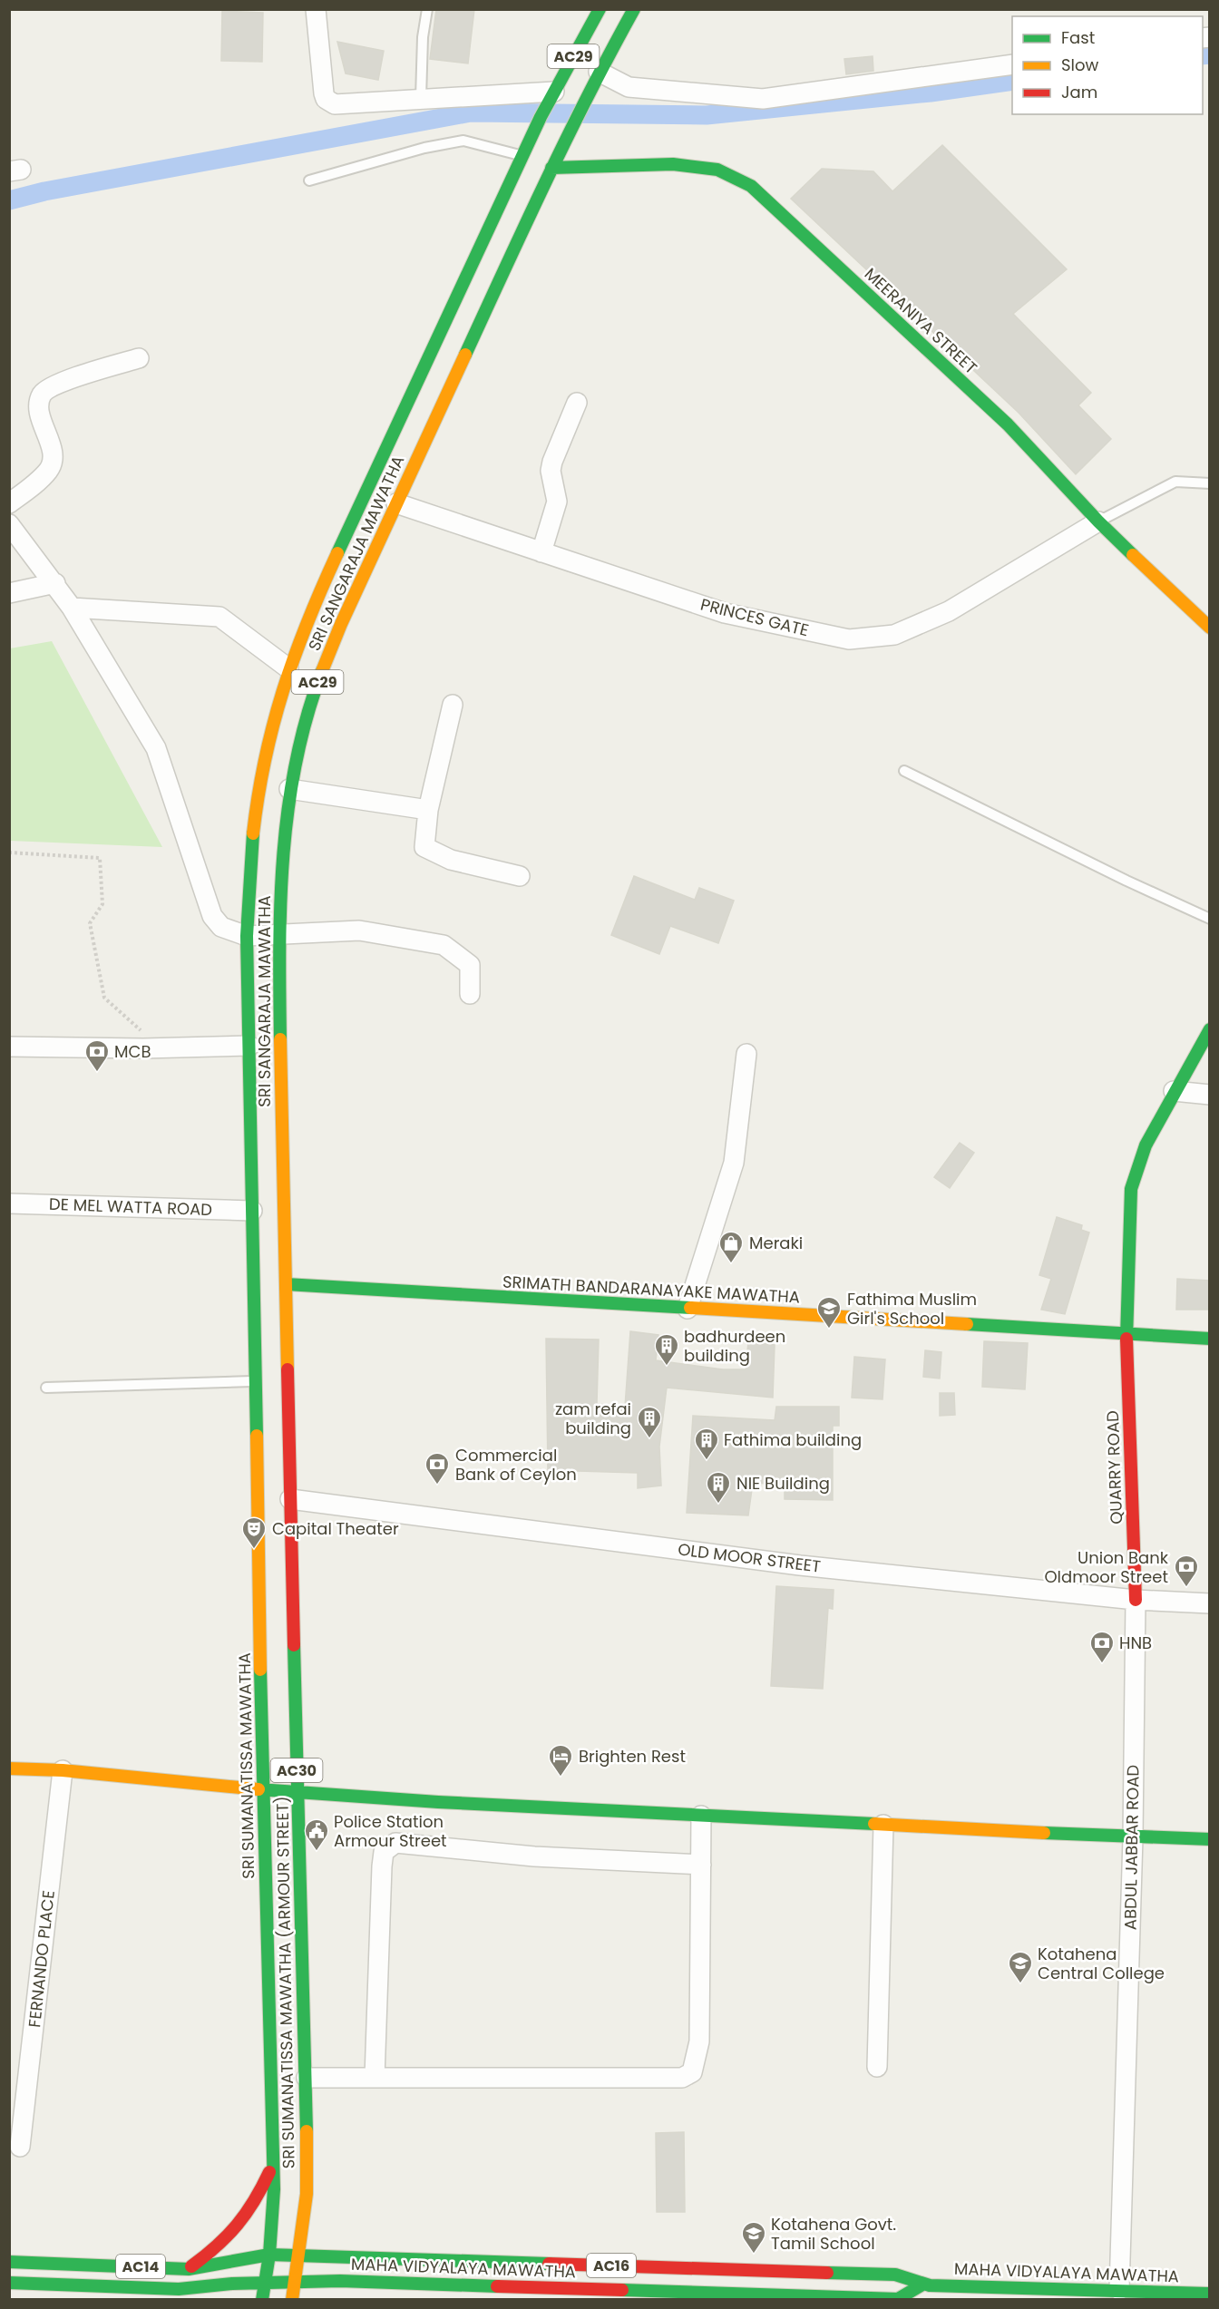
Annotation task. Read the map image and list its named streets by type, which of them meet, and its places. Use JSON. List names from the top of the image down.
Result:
{
  "streets": {
    "main road": [
      "AC29",
      "MEERANIYA STREET",
      "SRI SANGARAJA MAWATHA",
      "SRIMATH BANDARANAYAKE MAWATHA",
      "QUARRY ROAD",
      "SRI SUMANATISSA MAWATHA",
      "AC30",
      "SRI SUMANATISSA MAWATHA (ARMOUR STREET)",
      "AC16",
      "AC14",
      "MAHA VIDYALAYA MAWATHA"
    ],
    "street": [
      "PRINCES GATE",
      "DE MEL WATTA ROAD",
      "OLD MOOR STREET",
      "ABDUL JABBAR ROAD",
      "FERNANDO PLACE"
    ]
  },
  "crossings": [
    ["MEERANIYA STREET", "SRI SANGARAJA MAWATHA"],
    ["MEERANIYA STREET", "PRINCES GATE"],
    ["SRI SANGARAJA MAWATHA", "PRINCES GATE"],
    ["SRI SANGARAJA MAWATHA", "DE MEL WATTA ROAD"],
    ["SRI SANGARAJA MAWATHA", "SRIMATH BANDARANAYAKE MAWATHA"],
    ["SRI SANGARAJA MAWATHA", "SRI SUMANATISSA MAWATHA"],
    ["SRI SANGARAJA MAWATHA", "SRI SUMANATISSA MAWATHA (ARMOUR STREET)"],
    ["SRIMATH BANDARANAYAKE MAWATHA", "QUARRY ROAD"],
    ["SRIMATH BANDARANAYAKE MAWATHA", "SRI SUMANATISSA MAWATHA (ARMOUR STREET)"],
    ["QUARRY ROAD", "OLD MOOR STREET"],
    ["QUARRY ROAD", "ABDUL JABBAR ROAD"],
    ["OLD MOOR STREET", "ABDUL JABBAR ROAD"],
    ["OLD MOOR STREET", "SRI SUMANATISSA MAWATHA (ARMOUR STREET)"],
    ["SRI SUMANATISSA MAWATHA", "AC14"],
    ["ABDUL JABBAR ROAD", "MAHA VIDYALAYA MAWATHA"],
    ["SRI SUMANATISSA MAWATHA (ARMOUR STREET)", "AC14"],
    ["SRI SUMANATISSA MAWATHA (ARMOUR STREET)", "MAHA VIDYALAYA MAWATHA"],
    ["AC14", "MAHA VIDYALAYA MAWATHA"]
  ],
  "places": {
    "bank": [
      "MCB",
      "Commercial Bank of Ceylon",
      "Union Bank Oldmoor Street",
      "HNB"
    ],
    "shop": ["Meraki"],
    "school or university": ["Fathima Muslim Girl's School", "Kotahena Central College", "Kotahena Govt. Tamil School"],
    "building": [
      "badhurdeen building",
      "zam refai building",
      "Fathima building",
      "NIE Building"
    ],
    "theatre": ["Capital Theater"],
    "hotel": ["Brighten Rest"],
    "public building": ["Police Station Armour Street"]
  },
  "legend": ["Fast", "Slow", "Jam"]
}
